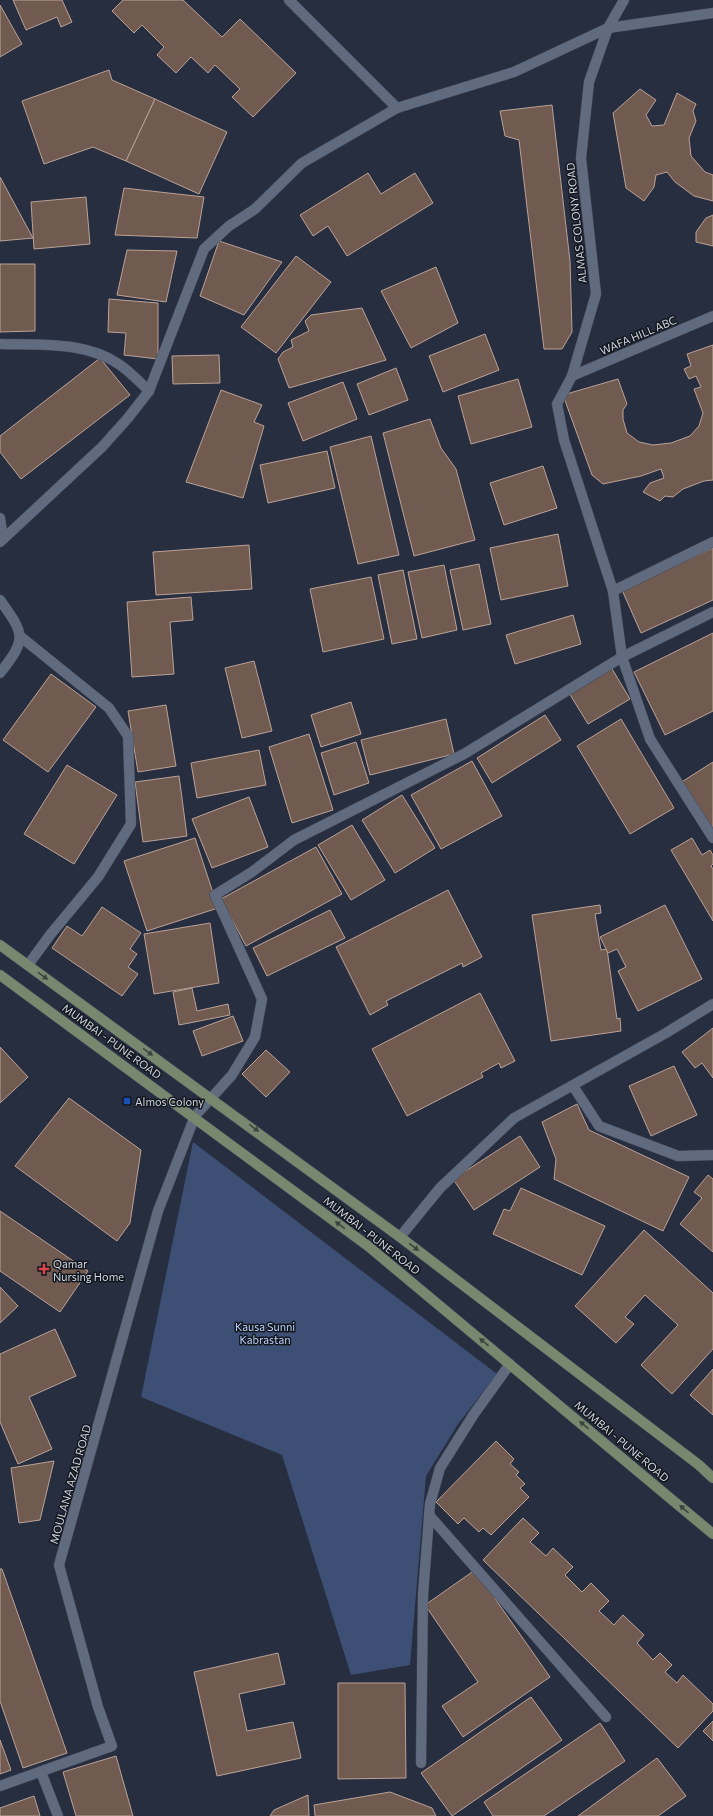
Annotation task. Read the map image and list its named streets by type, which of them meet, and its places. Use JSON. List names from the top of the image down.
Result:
{
  "streets": {
    "main road": ["MUMBAI - PUNE ROAD"],
    "street": ["ALMAS COLONY ROAD", "WAFA HILL ABC", "MOULANA AZAD ROAD"]
  },
  "crossings": [
    ["ALMAS COLONY ROAD", "WAFA HILL ABC"],
    ["MUMBAI - PUNE ROAD", "MOULANA AZAD ROAD"]
  ],
  "parks": ["Kausa Sunni Kabrastan"],
  "places": {
    "transit": ["Almos Colony"],
    "health": ["Qamar Nursing Home"]
  }
}
